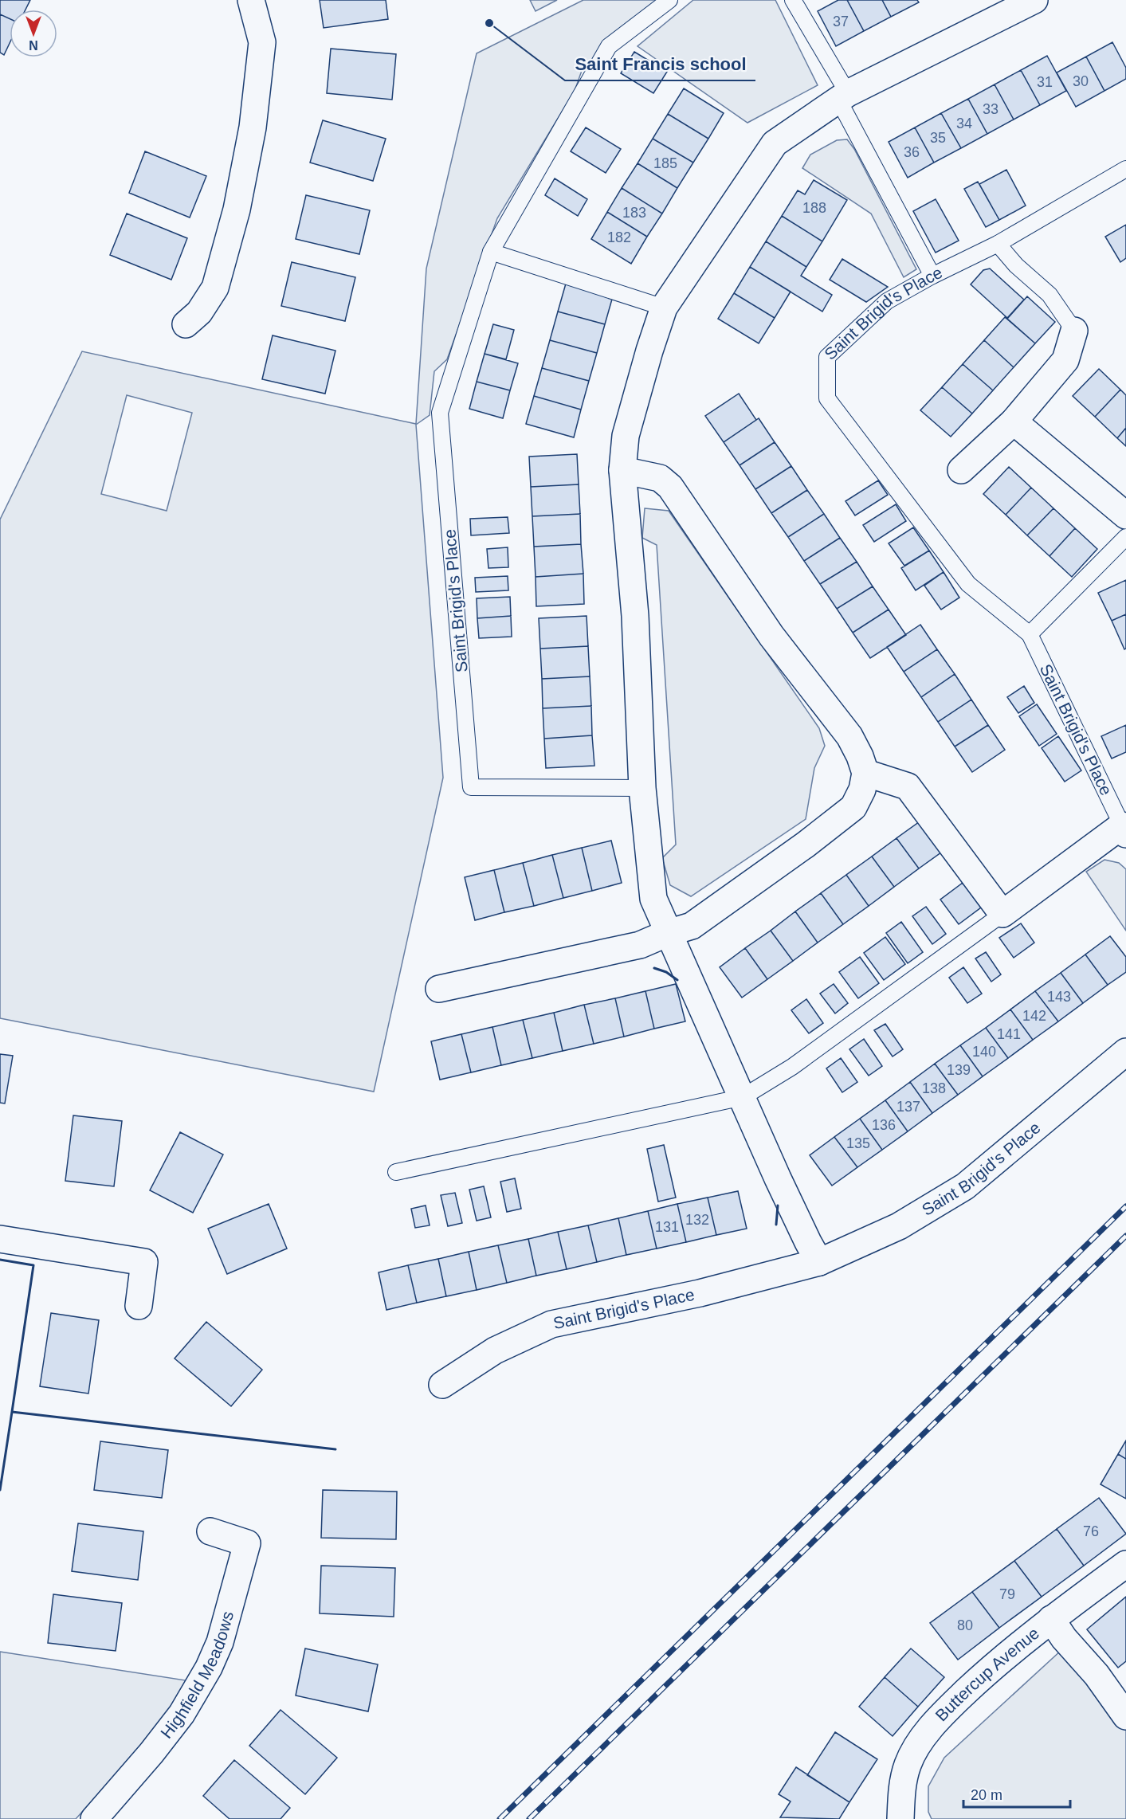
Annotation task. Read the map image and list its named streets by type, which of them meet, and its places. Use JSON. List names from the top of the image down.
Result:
{
  "streets": {
    "street": ["Saint Brigid's Place", "Highfield Meadows", "Buttercup Avenue"]
  },
  "places": ["Saint Francis school"],
  "house_numbers": [
    "37",
    "30",
    "31",
    "33",
    "34",
    "35",
    "36",
    "185",
    "188",
    "183",
    "182",
    "143",
    "142",
    "141",
    "140",
    "139",
    "138",
    "137",
    "136",
    "135",
    "132",
    "131",
    "76",
    "79",
    "80"
  ],
  "scale_bar": "20 m",
  "north": "bottom"
}
